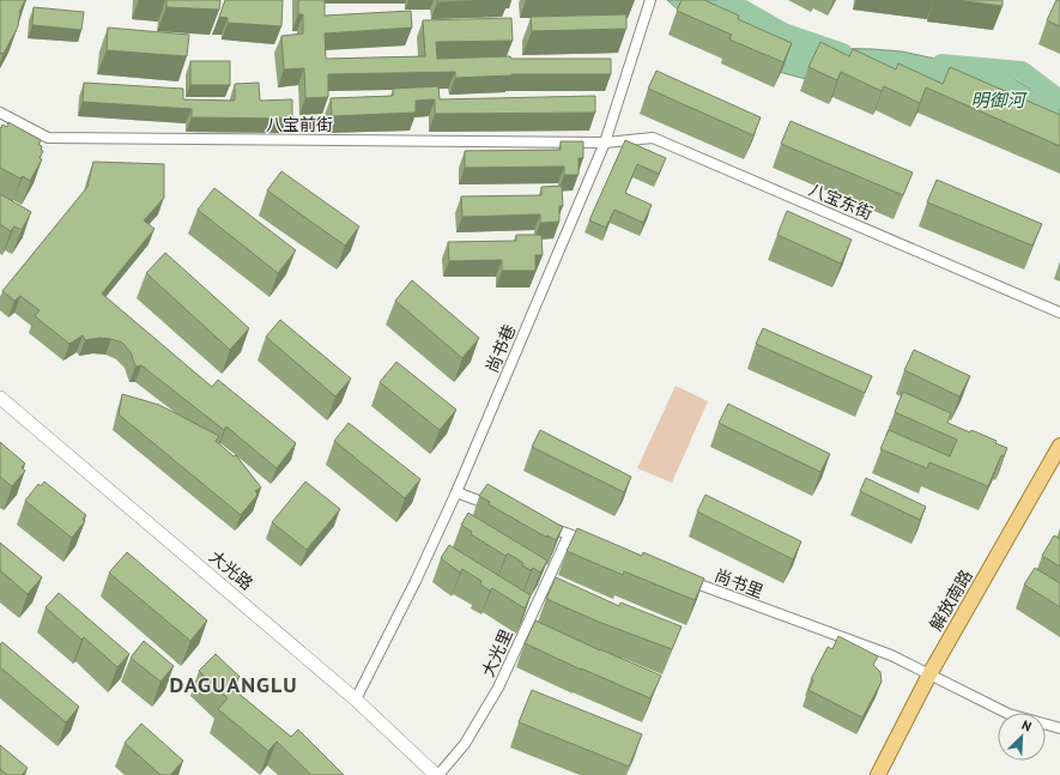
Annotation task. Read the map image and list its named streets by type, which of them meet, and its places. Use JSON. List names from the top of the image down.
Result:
{
  "streets": {
    "street": [
      "八宝前街",
      "八宝东街",
      "尚书巷",
      "大光路",
      "尚书里",
      "解放南路",
      "大光里"
    ]
  },
  "crossings": [
    ["八宝前街", "八宝东街"],
    ["八宝前街", "尚书巷"],
    ["八宝东街", "尚书巷"],
    ["尚书巷", "大光路"],
    ["大光路", "大光里"],
    ["尚书里", "解放南路"]
  ],
  "districts": ["DAGUANGLU"],
  "water": ["明御河"],
  "north": "top right"
}
